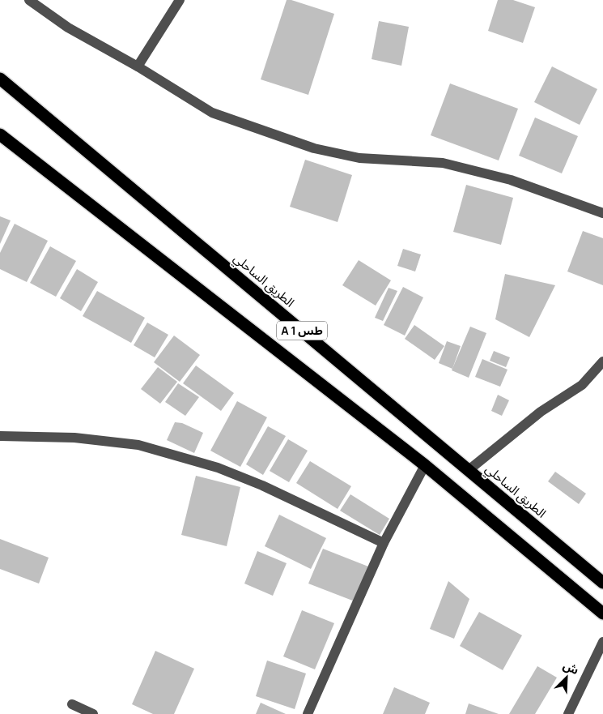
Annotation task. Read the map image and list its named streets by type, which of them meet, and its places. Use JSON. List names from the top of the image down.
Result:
{
  "streets": {
    "highway": ["الطريق الساحلي", "A 1 طس"]
  },
  "north": "top right"
}
